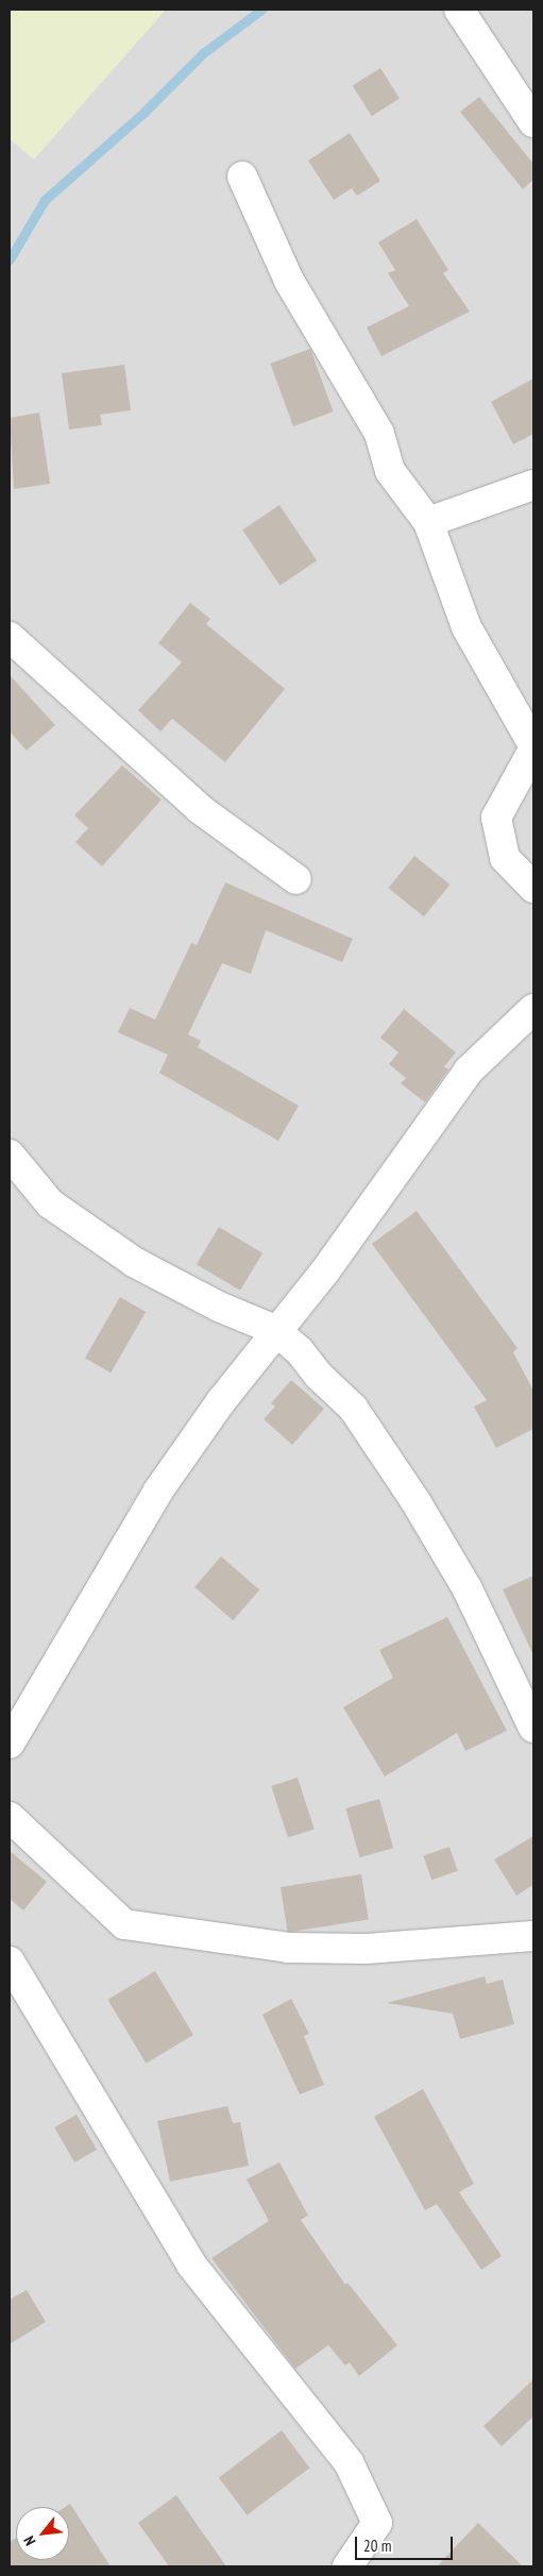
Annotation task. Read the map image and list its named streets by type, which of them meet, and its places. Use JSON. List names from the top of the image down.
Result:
{
  "scale_bar": "20 m",
  "north": "bottom left"
}
